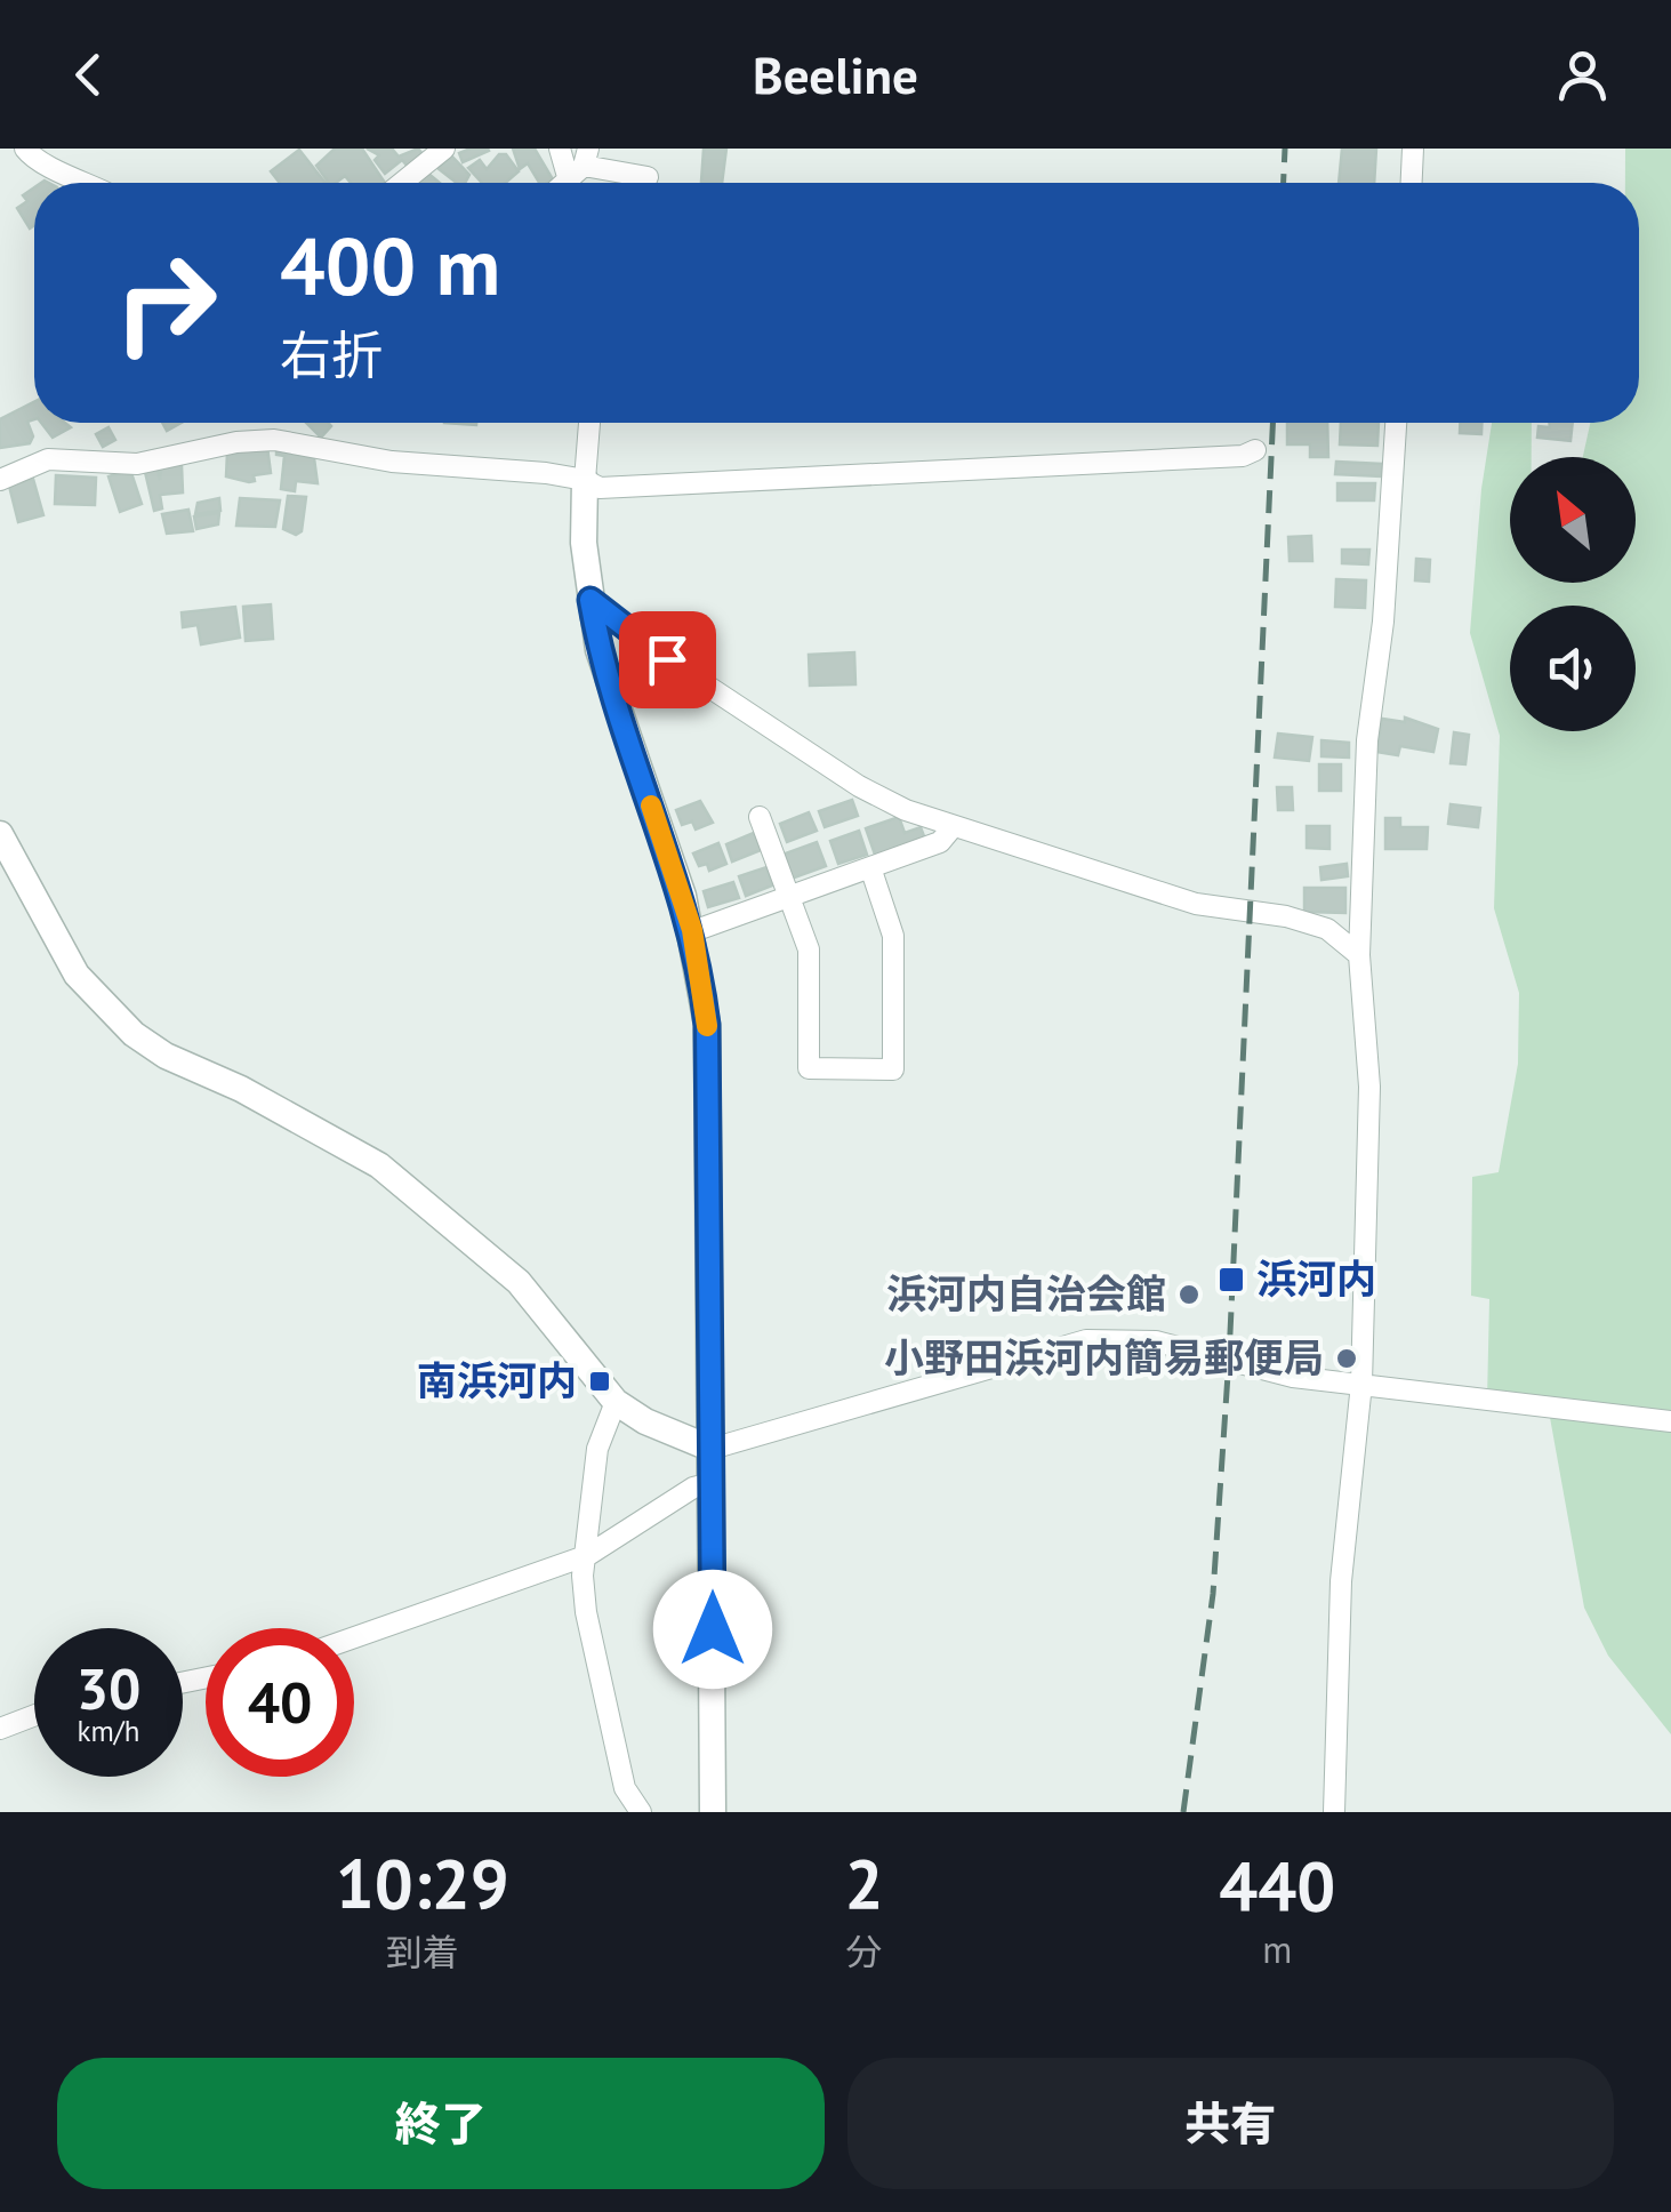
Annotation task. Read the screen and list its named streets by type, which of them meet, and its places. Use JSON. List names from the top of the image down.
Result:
{
  "places": {
    "transit": ["浜河内", "南浜河内"],
    "other": ["浜河内自治会館", "小野田浜河内簡易郵便局"]
  },
  "north": "top left",
  "page": {
    "header": "Beeline",
    "turn": ["400 m", "右折"],
    "speed": "30 km/h",
    "limit": "40",
    "eta": [
      "10:29",
      "到着",
      "2",
      "分",
      "440",
      "m"
    ],
    "buttons": ["終了", "共有"]
  }
}
